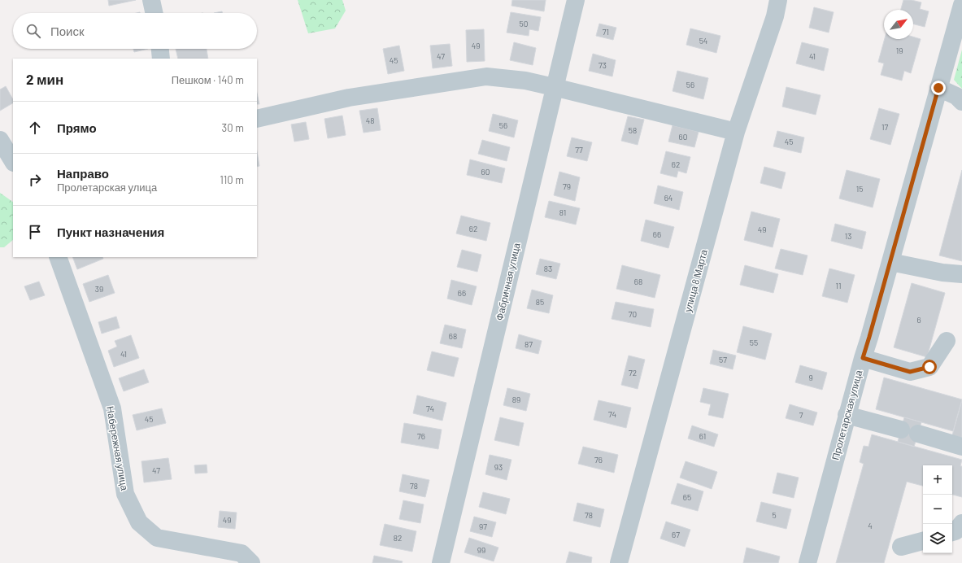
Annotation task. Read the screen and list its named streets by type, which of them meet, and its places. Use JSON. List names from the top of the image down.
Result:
{
  "streets": {
    "street": [
      "улица 8 Марта",
      "Фабричная улица",
      "Пролетарская улица",
      "Набережная улица"
    ]
  },
  "house_numbers": [
    "50",
    "71",
    "54",
    "49",
    "19",
    "47",
    "41",
    "45",
    "73",
    "56",
    "48",
    "56",
    "17",
    "58",
    "60",
    "45",
    "77",
    "62",
    "60",
    "79",
    "15",
    "64",
    "81",
    "62",
    "49",
    "66",
    "13",
    "83",
    "68",
    "11",
    "39",
    "66",
    "85",
    "70",
    "6",
    "68",
    "55",
    "87",
    "41",
    "57",
    "72",
    "9",
    "89",
    "74",
    "74",
    "7",
    "45",
    "76",
    "61",
    "76",
    "93",
    "47",
    "78",
    "65",
    "78",
    "5",
    "49",
    "4",
    "97",
    "67",
    "82",
    "99"
  ],
  "north": "top right",
  "page": {
    "search": "Поиск",
    "heading": ["2 мин", "Пешком · 140 m"],
    "list": [
      ["Прямо", "30 m"],
      ["Направо", "Пролетарская улица", "110 m"],
      "Пункт назначения"
    ],
    "map_buttons": ["+", "−"]
  }
}
